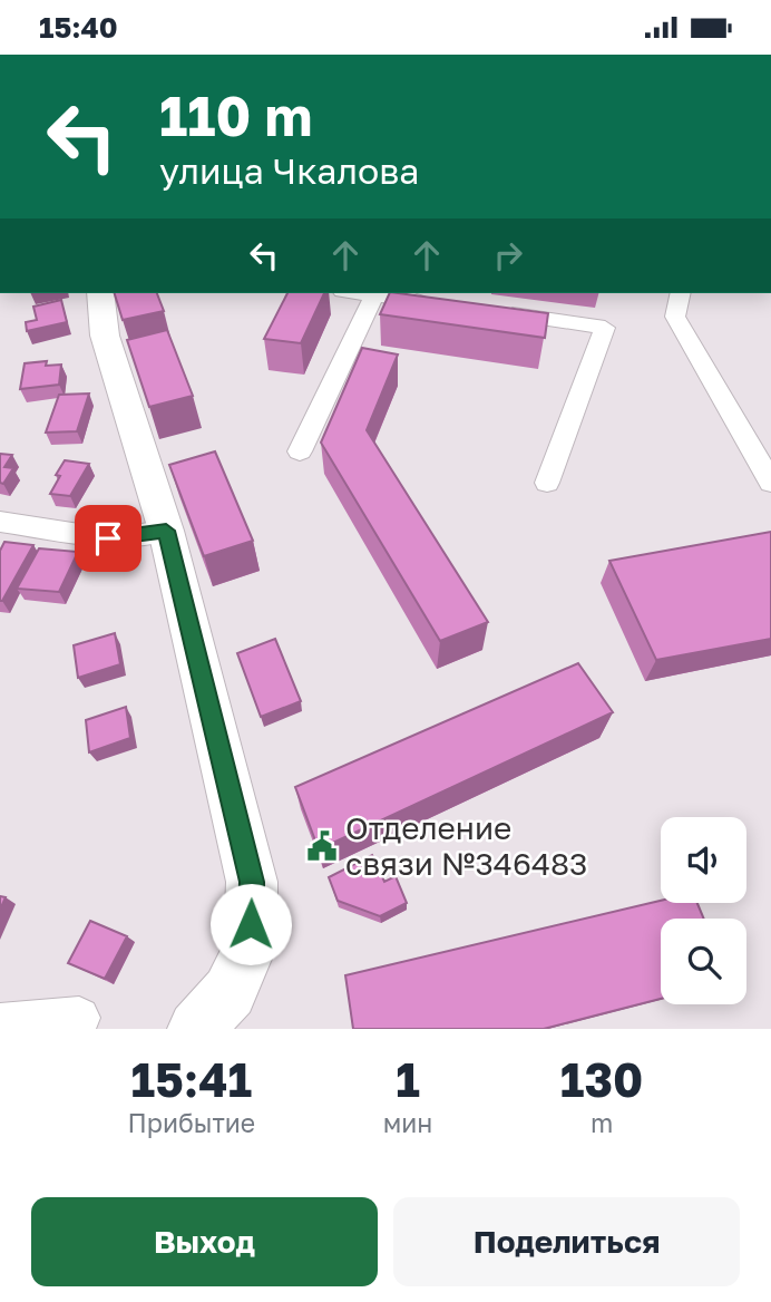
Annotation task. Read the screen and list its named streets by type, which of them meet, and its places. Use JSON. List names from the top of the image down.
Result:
{
  "places": {
    "public building": ["Отделение связи №346483"]
  },
  "page": {
    "status": "15:40",
    "turn": ["110 m", "улица Чкалова"],
    "eta": [
      "15:41",
      "Прибытие",
      "1",
      "мин",
      "130",
      "m"
    ],
    "buttons": ["Выход", "Поделиться"]
  }
}
